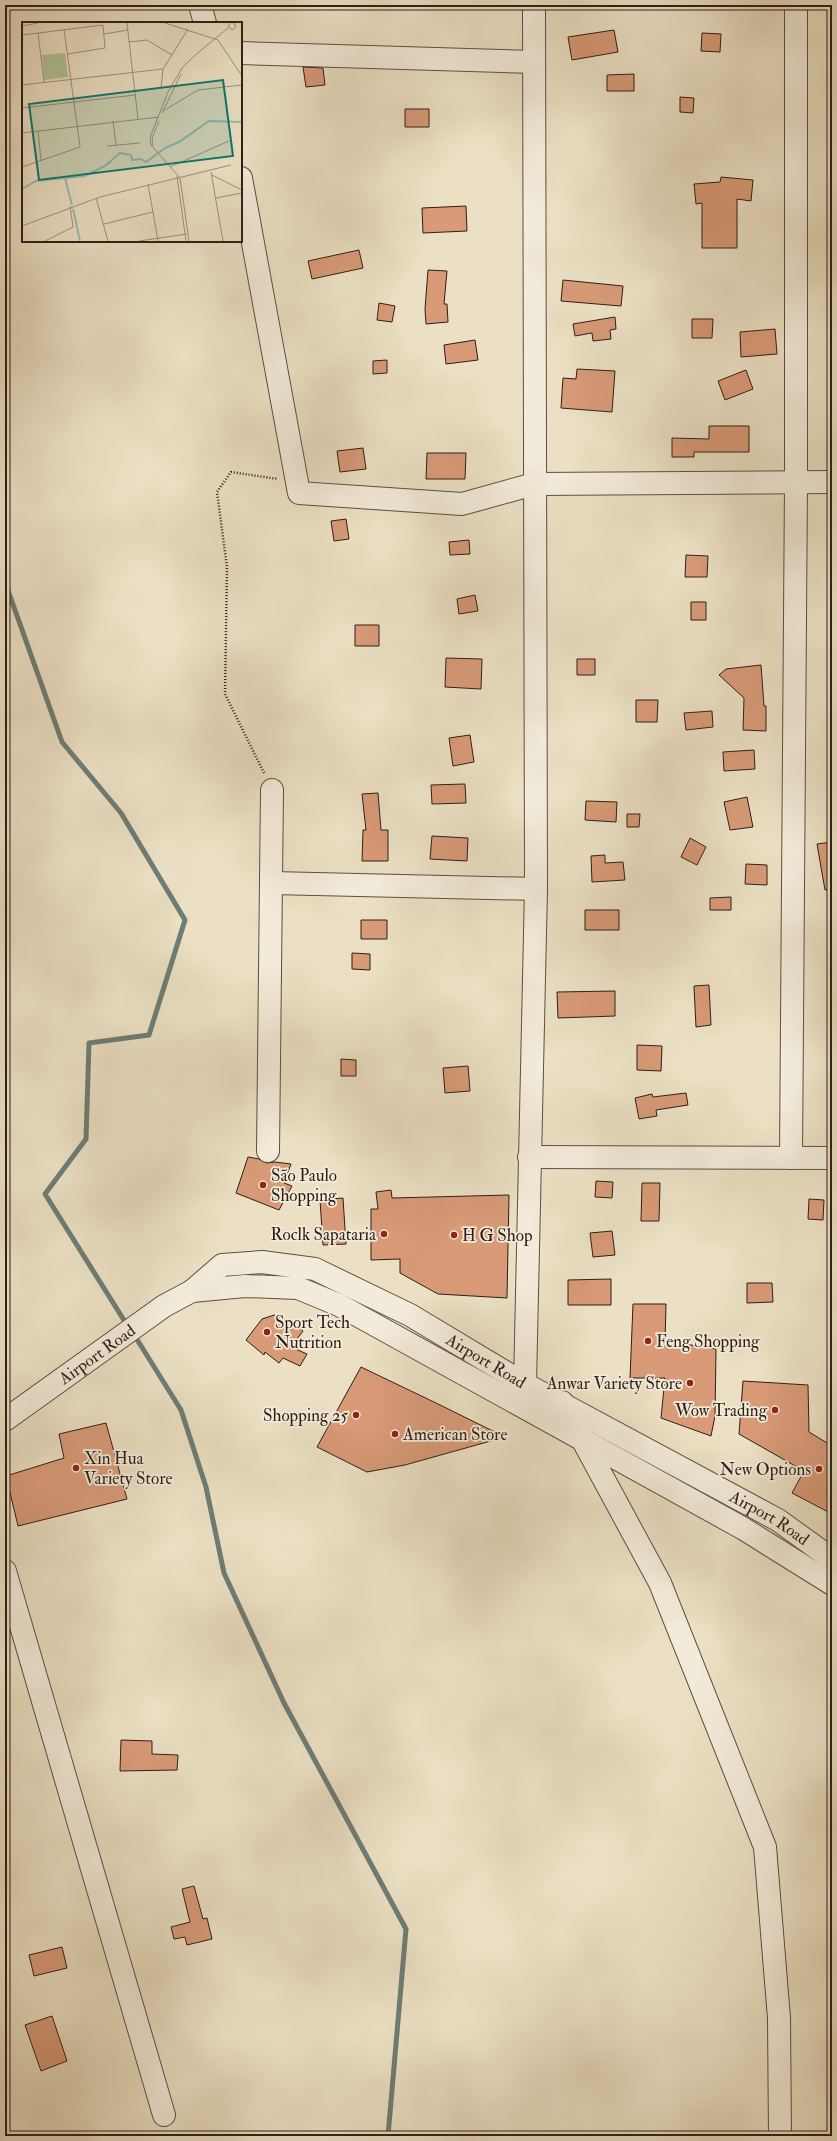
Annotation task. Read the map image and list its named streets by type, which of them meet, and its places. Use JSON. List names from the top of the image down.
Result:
{
  "streets": {
    "street": ["Airport Road"]
  },
  "places": [
    "São Paulo Shopping",
    "Roclk Sapataria",
    "H G Shop",
    "Sport Tech Nutrition",
    "Feng Shopping",
    "Anwar Variety Store",
    "Wow Trading",
    "Shopping 25",
    "American Store",
    "Xin Hua Variety Store",
    "New Options"
  ]
}
